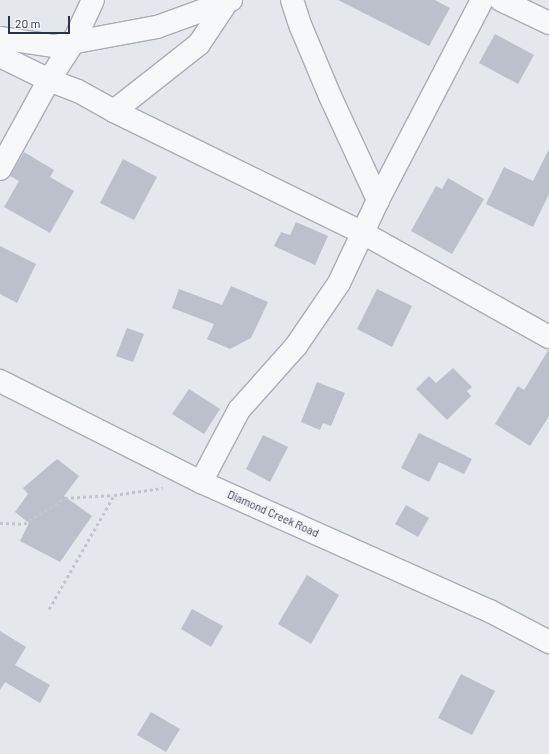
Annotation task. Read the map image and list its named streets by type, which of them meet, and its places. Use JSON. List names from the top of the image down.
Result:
{
  "streets": {
    "street": ["Diamond Creek Road"]
  },
  "scale_bar": "20 m"
}
